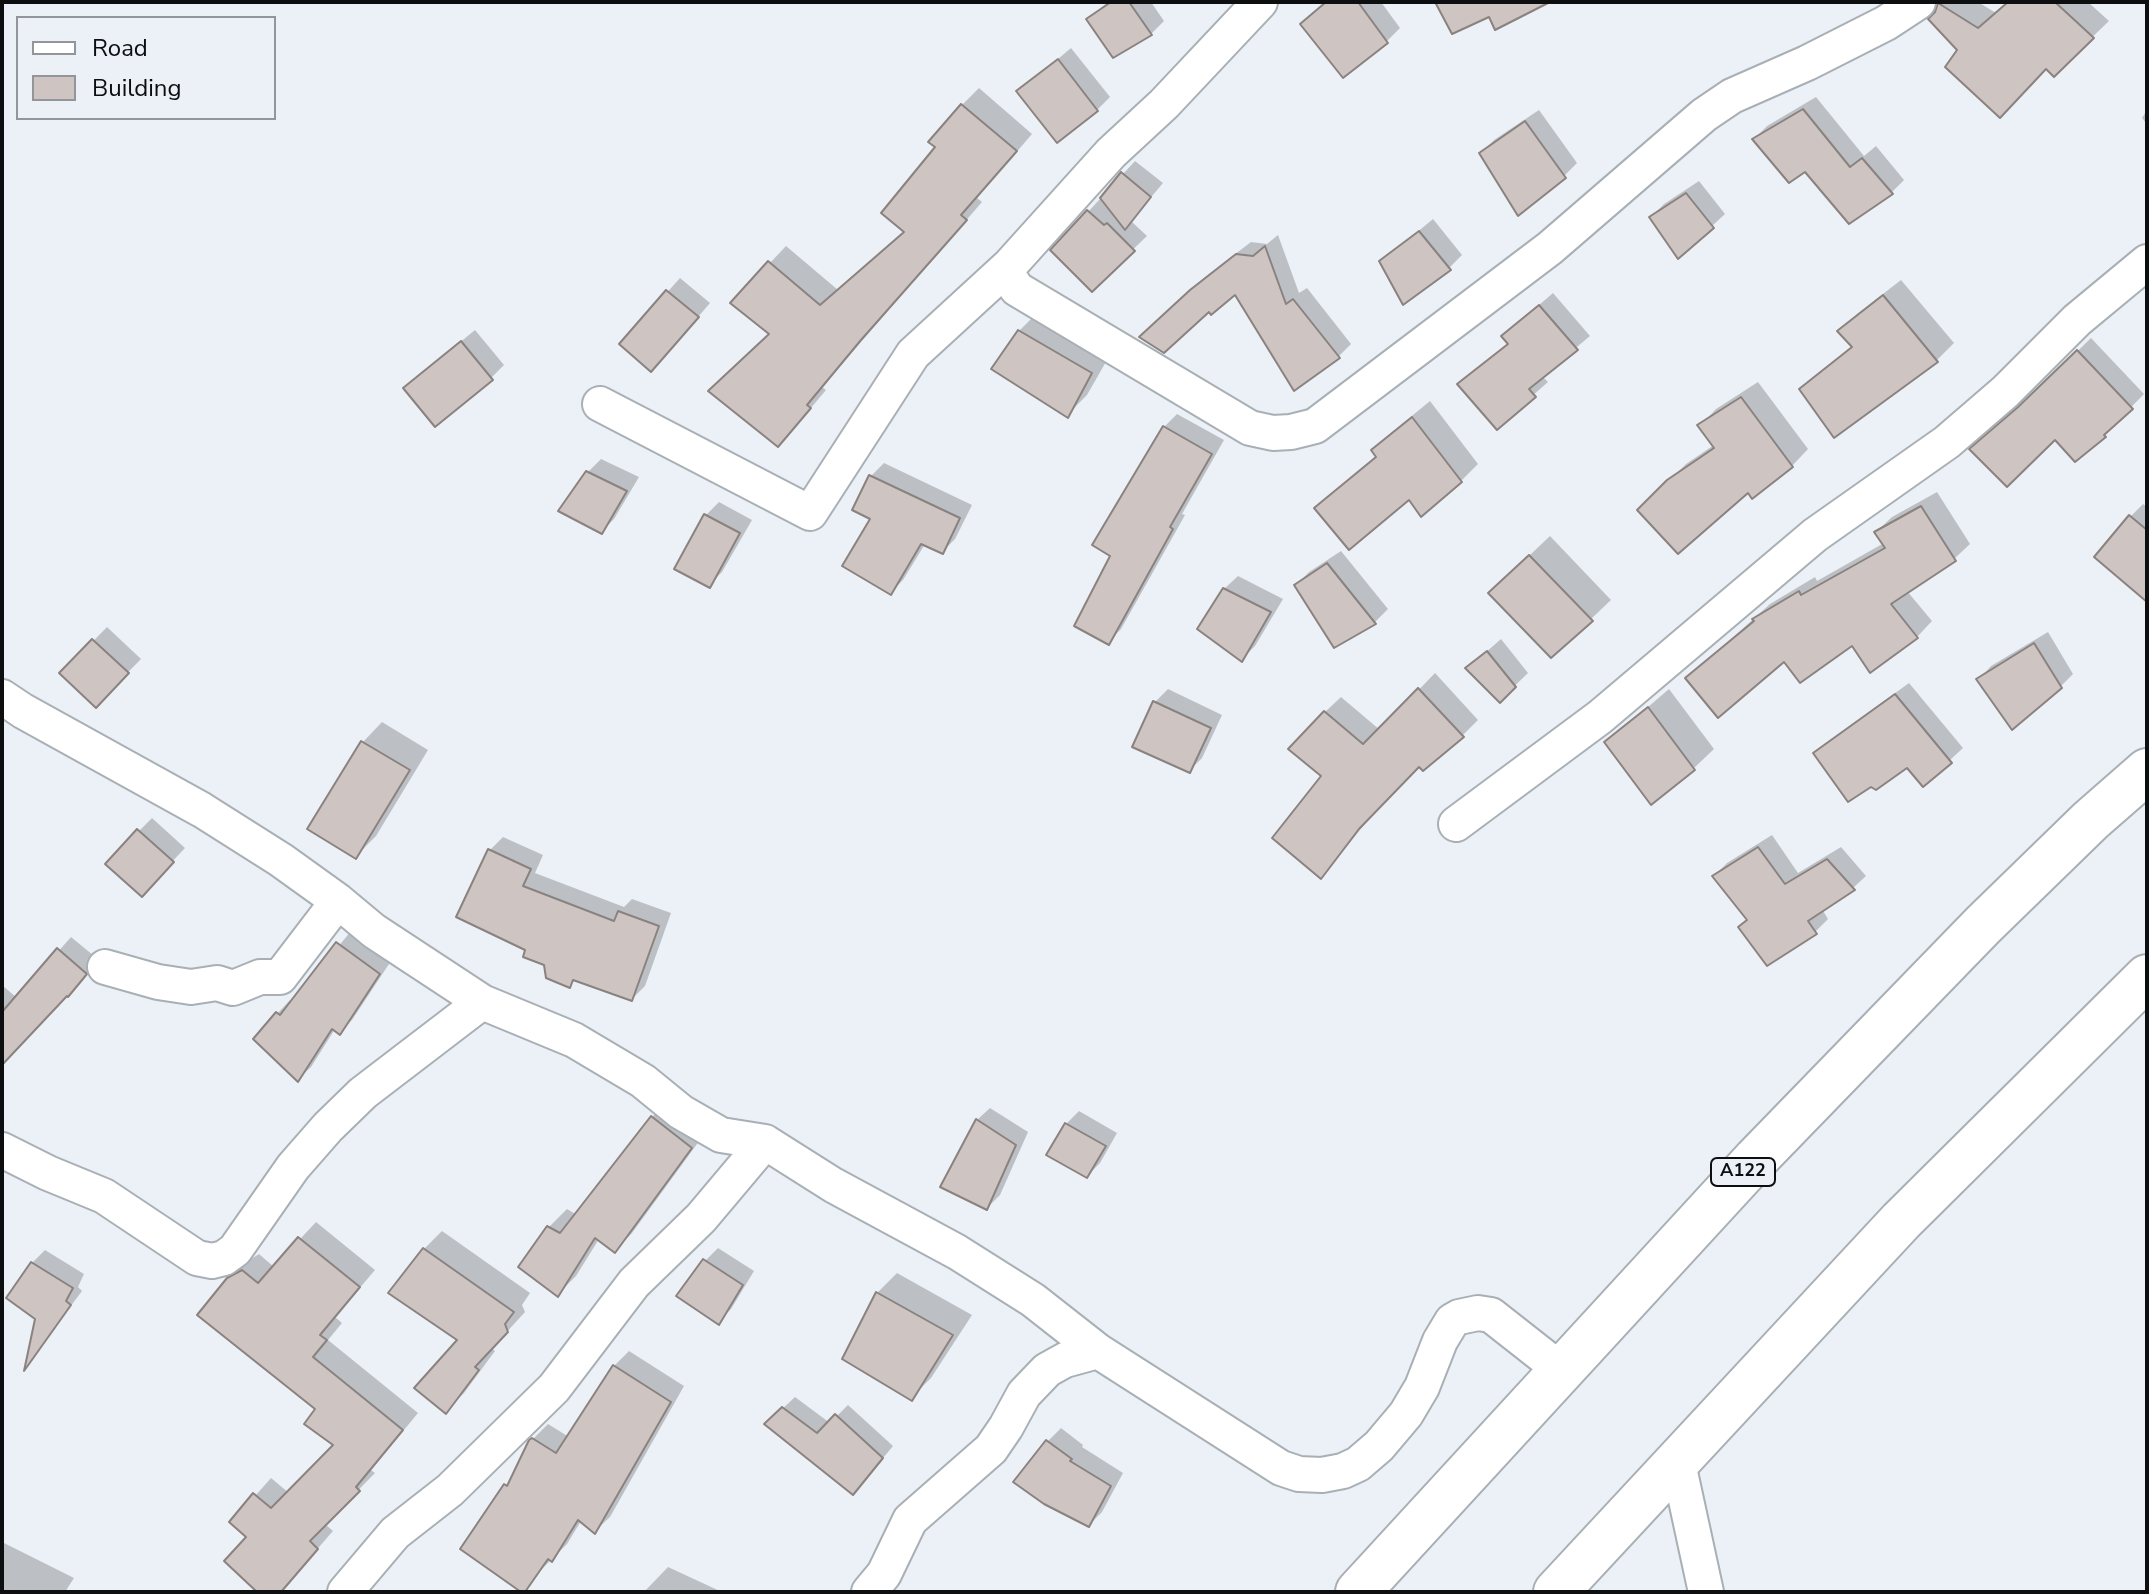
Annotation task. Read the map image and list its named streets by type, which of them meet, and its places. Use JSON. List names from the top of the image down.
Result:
{
  "streets": {
    "highway": ["A122"]
  },
  "legend": ["Road", "Building"]
}
